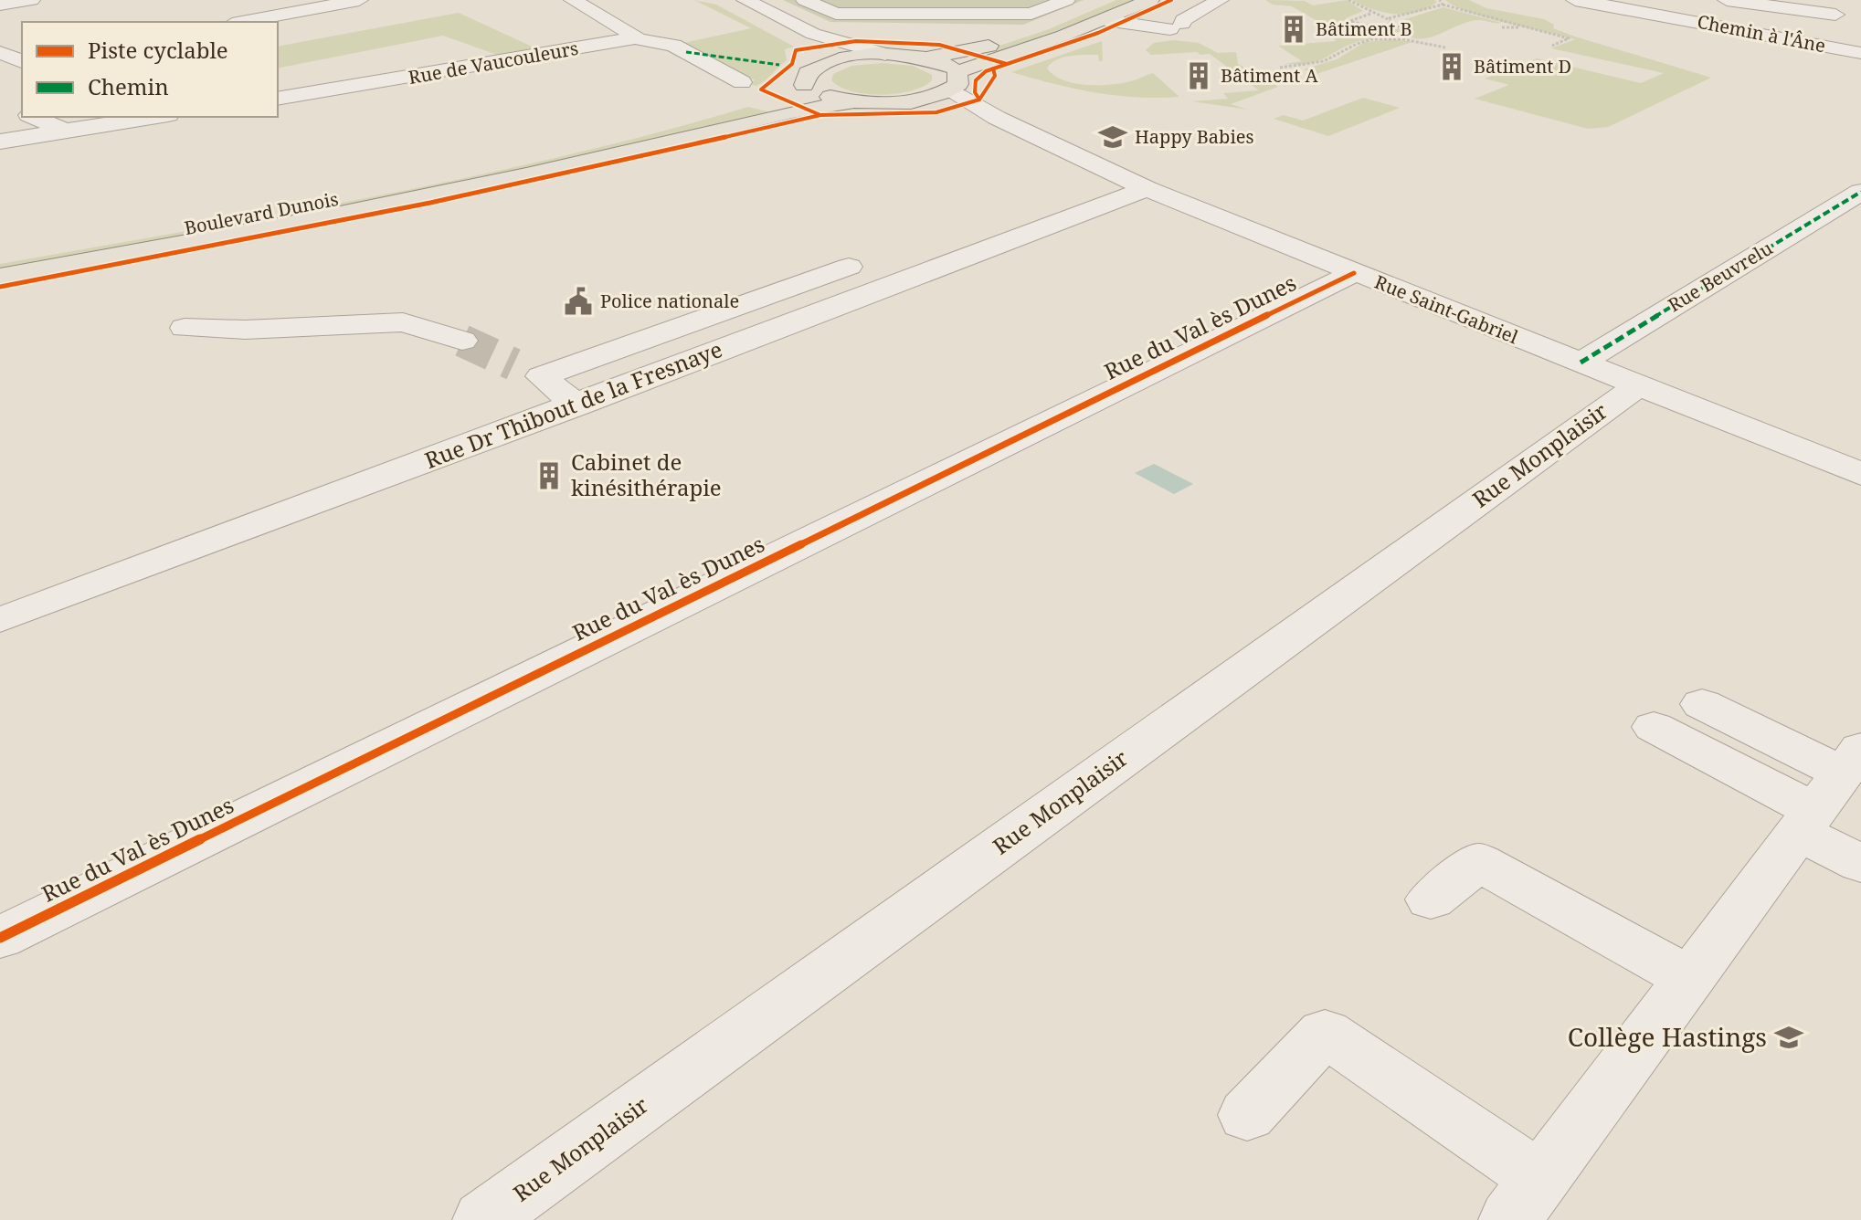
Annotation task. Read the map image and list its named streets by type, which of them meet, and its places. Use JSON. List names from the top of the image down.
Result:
{
  "streets": {
    "main road": ["Boulevard Dunois"],
    "street": [
      "Chemin à l'Âne",
      "Rue de Vaucouleurs",
      "Rue Beuvrelu",
      "Rue Saint-Gabriel",
      "Rue du Val ès Dunes",
      "Rue Dr Thibout de la Fresnaye",
      "Rue Monplaisir"
    ]
  },
  "crossings": [
    ["Rue Beuvrelu", "Rue Saint-Gabriel"],
    ["Rue Saint-Gabriel", "Rue du Val ès Dunes"],
    ["Rue Saint-Gabriel", "Rue Dr Thibout de la Fresnaye"],
    ["Rue Saint-Gabriel", "Rue Monplaisir"]
  ],
  "places": {
    "building": [
      "Bâtiment B",
      "Bâtiment D",
      "Bâtiment A",
      "Cabinet de kinésithérapie"
    ],
    "school or university": ["Happy Babies", "Collège Hastings"],
    "public building": ["Police nationale"]
  },
  "legend": ["Piste cyclable", "Chemin"]
}
